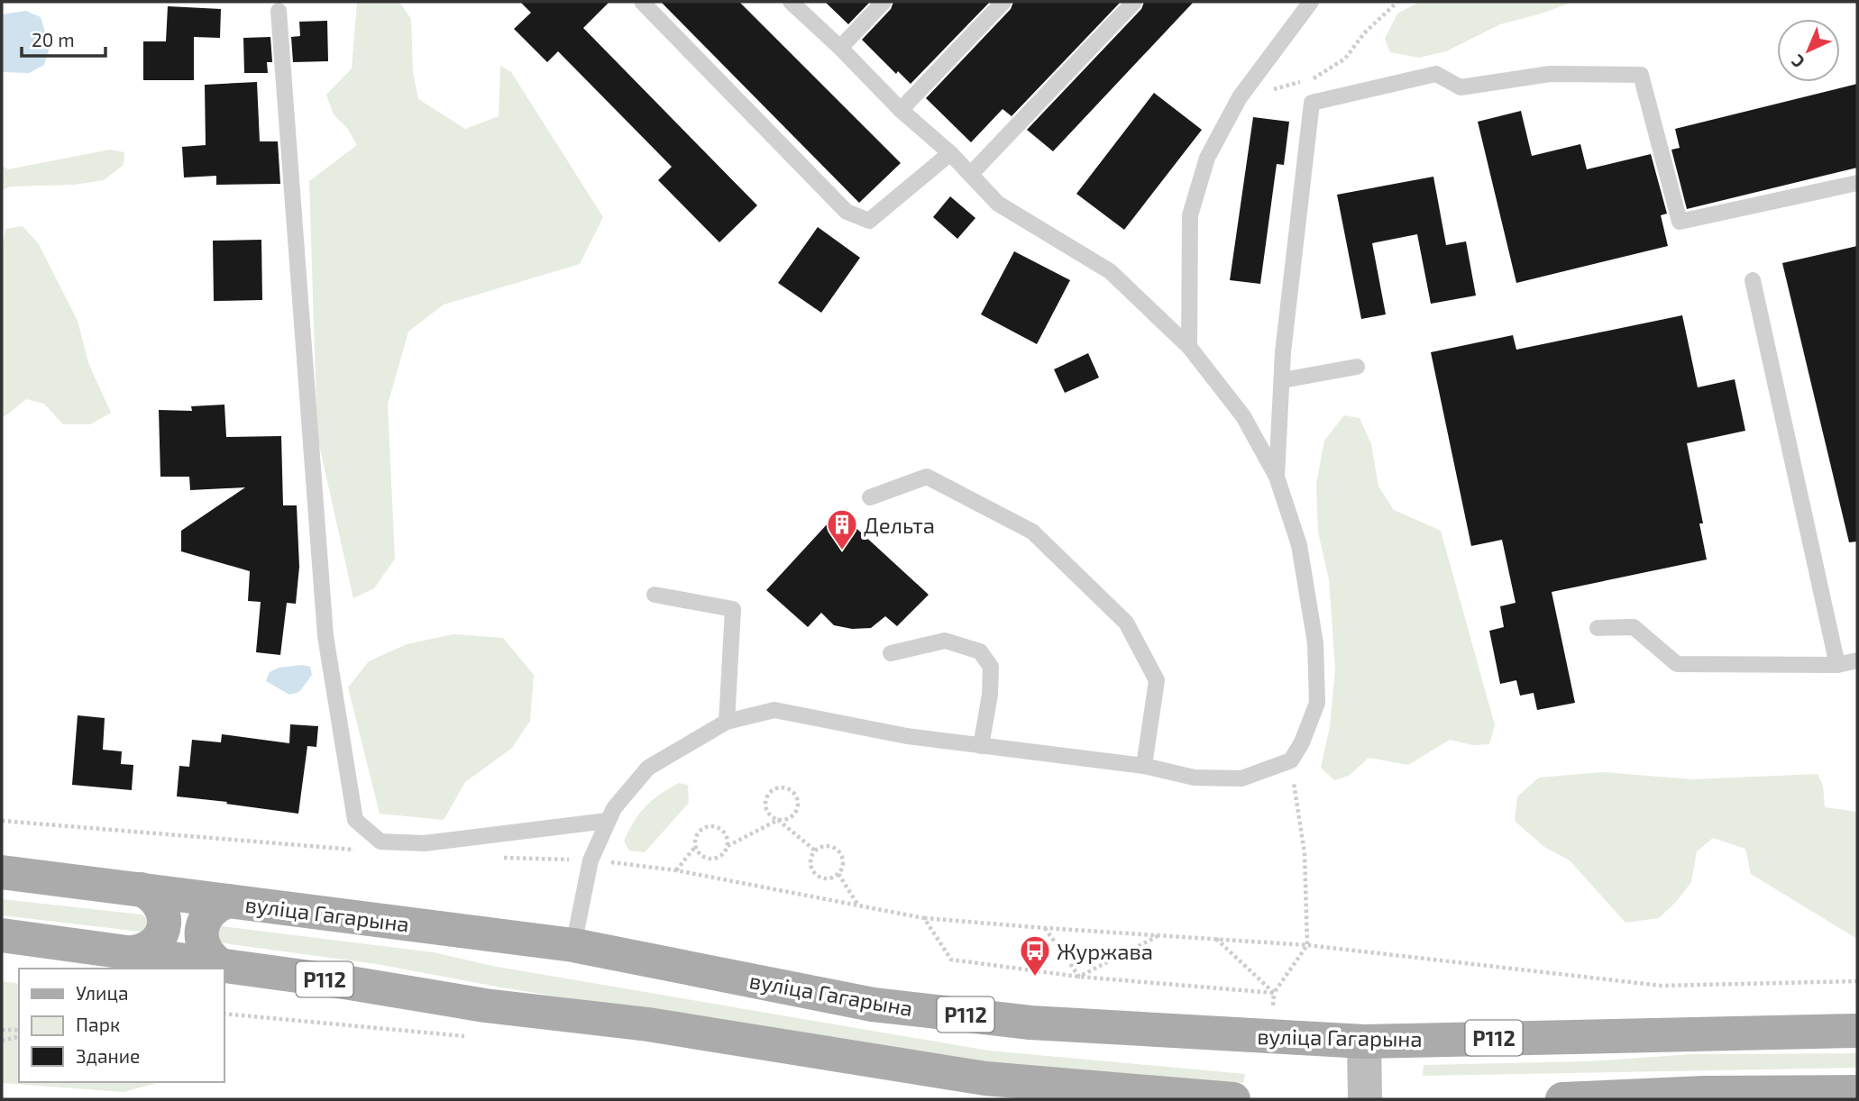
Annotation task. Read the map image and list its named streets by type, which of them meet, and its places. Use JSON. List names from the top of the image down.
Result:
{
  "streets": {
    "main road": ["вуліца Гагарына", "Р112"]
  },
  "places": {
    "building": ["Дельта"],
    "bus stop": ["Журжава"]
  },
  "legend": ["Улица", "Парк", "Здание"],
  "scale_bar": "20 m",
  "north": "bottom left"
}
